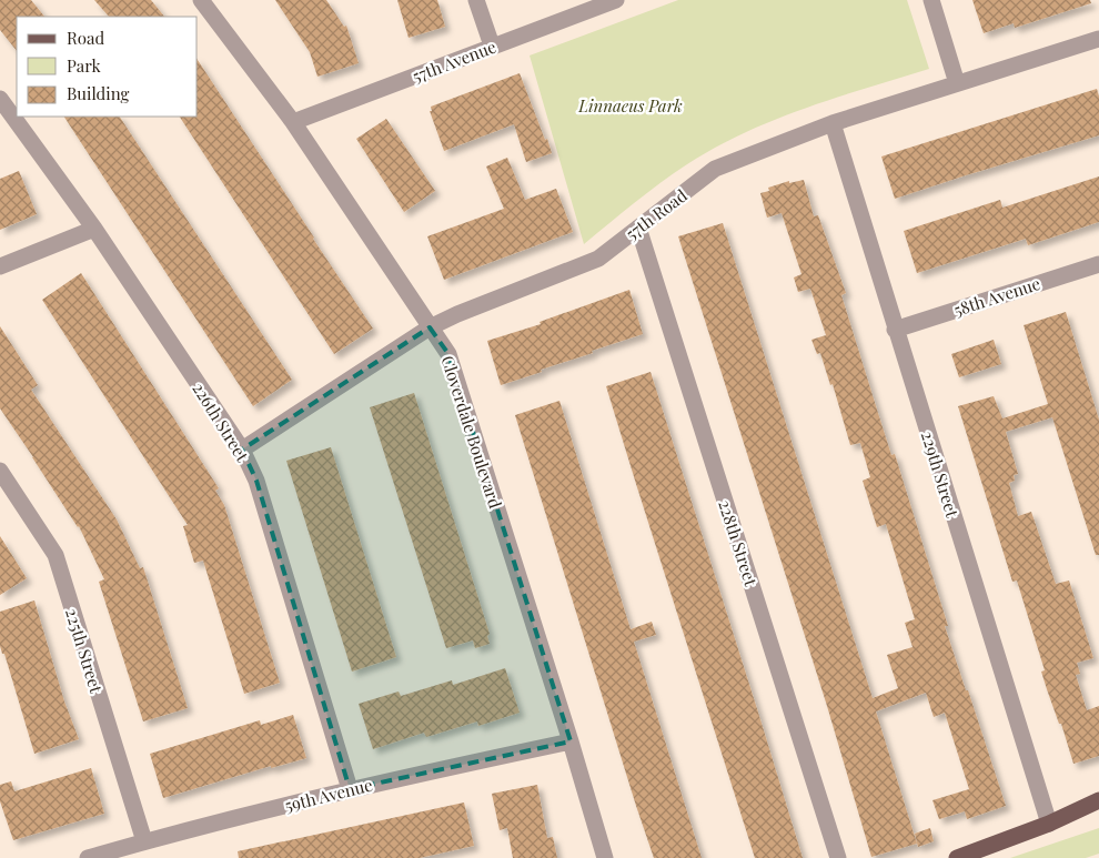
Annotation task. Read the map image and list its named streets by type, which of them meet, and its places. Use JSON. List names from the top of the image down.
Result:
{
  "streets": {
    "street": [
      "57th Avenue",
      "57th Road",
      "58th Avenue",
      "226th Street",
      "Cloverdale Boulevard",
      "229th Street",
      "228th Street",
      "225th Street",
      "59th Avenue"
    ]
  },
  "crossings": [
    ["57th Avenue", "Cloverdale Boulevard"],
    ["57th Road", "226th Street"],
    ["57th Road", "Cloverdale Boulevard"],
    ["57th Road", "229th Street"],
    ["57th Road", "228th Street"],
    ["58th Avenue", "229th Street"],
    ["226th Street", "59th Avenue"],
    ["Cloverdale Boulevard", "59th Avenue"],
    ["225th Street", "59th Avenue"]
  ],
  "parks": ["Linnaeus Park"],
  "legend": ["Road", "Park", "Building"]
}
